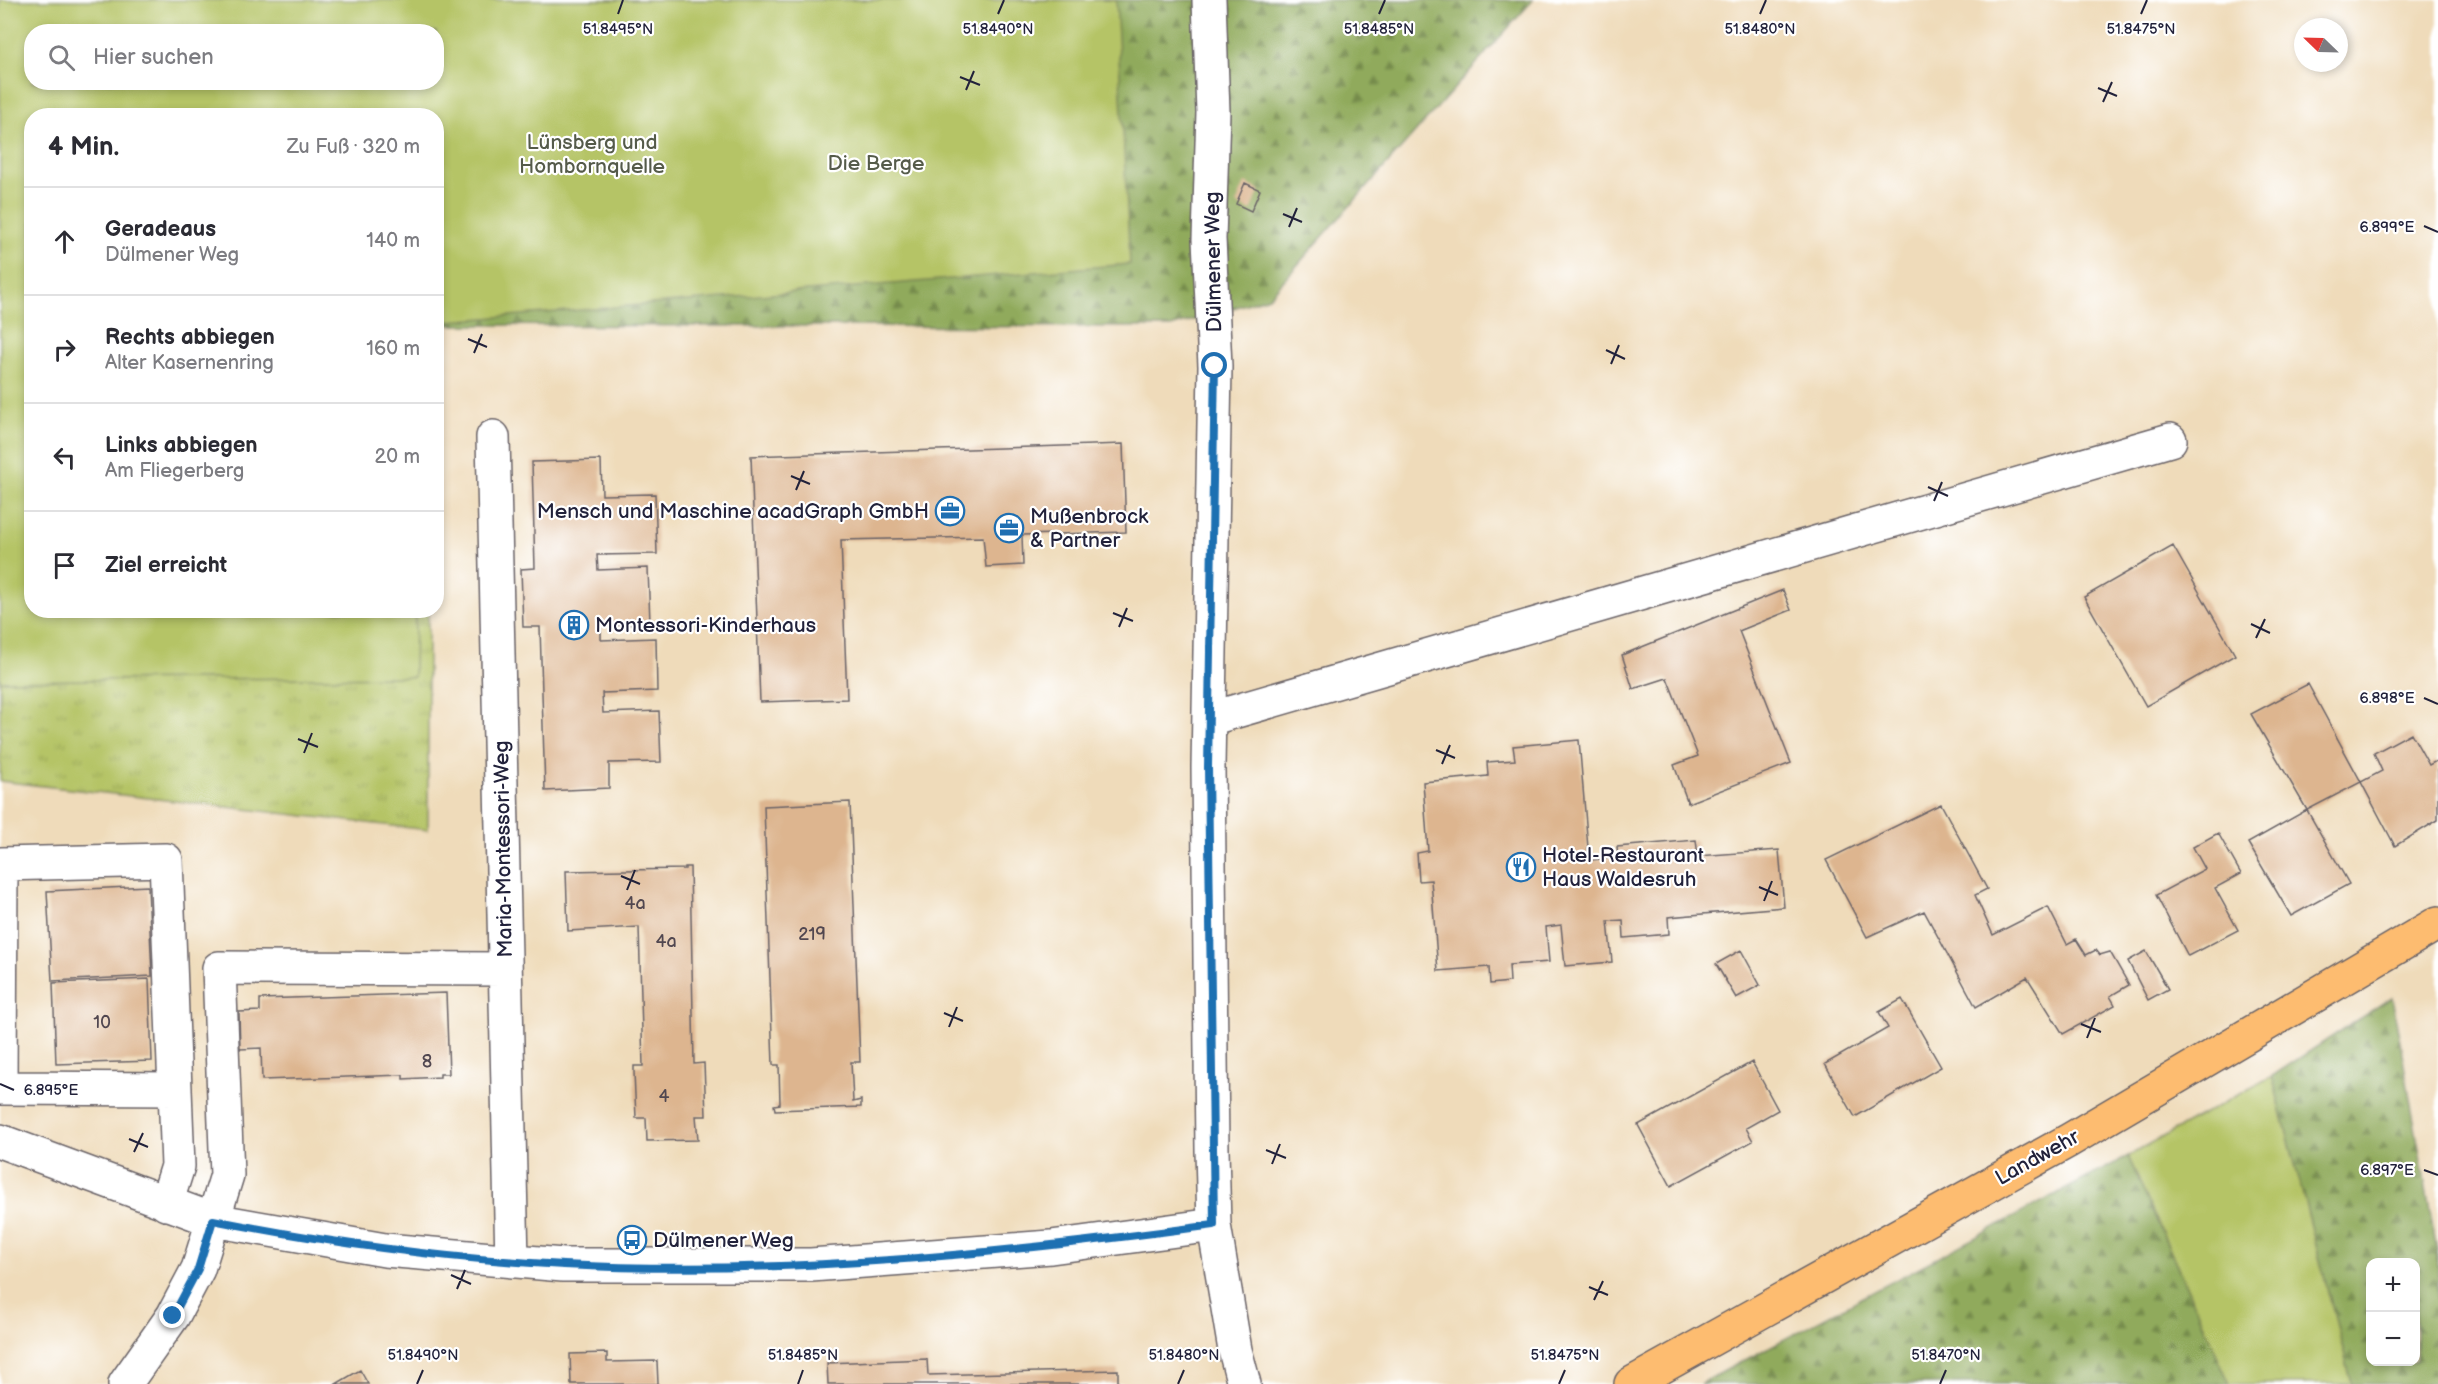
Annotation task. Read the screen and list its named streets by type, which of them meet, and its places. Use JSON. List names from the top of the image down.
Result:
{
  "streets": {
    "main road": ["Landwehr"],
    "street": ["Dülmener Weg", "Maria-Montessori-Weg"]
  },
  "parks": ["Lünsberg und Hombornquelle", "Die Berge"],
  "places": {
    "office": ["Mensch und Maschine acadGraph GmbH", "Mußenbrock & Partner"],
    "building": ["Montessori-Kinderhaus"],
    "restaurant": ["Hotel-Restaurant Haus Waldesruh"],
    "bus stop": ["Dülmener Weg"]
  },
  "house_numbers": [
    "4a",
    "219",
    "4a",
    "10",
    "8",
    "4"
  ],
  "north": "top left",
  "page": {
    "search": "Hier suchen",
    "heading": ["4 Min.", "Zu Fuß · 320 m"],
    "list": [
      ["Geradeaus", "Dülmener Weg", "140 m"],
      ["Rechts abbiegen", "Alter Kasernenring", "160 m"],
      ["Links abbiegen", "Am Fliegerberg", "20 m"],
      "Ziel erreicht"
    ],
    "map_buttons": ["+", "−"]
  },
  "coordinates": [
    "51.8495°N",
    "51.8490°N",
    "51.8485°N",
    "51.8480°N",
    "51.8475°N",
    "6.899°E",
    "6.898°E",
    "6.895°E",
    "6.897°E",
    "51.8470°N"
  ]
}
